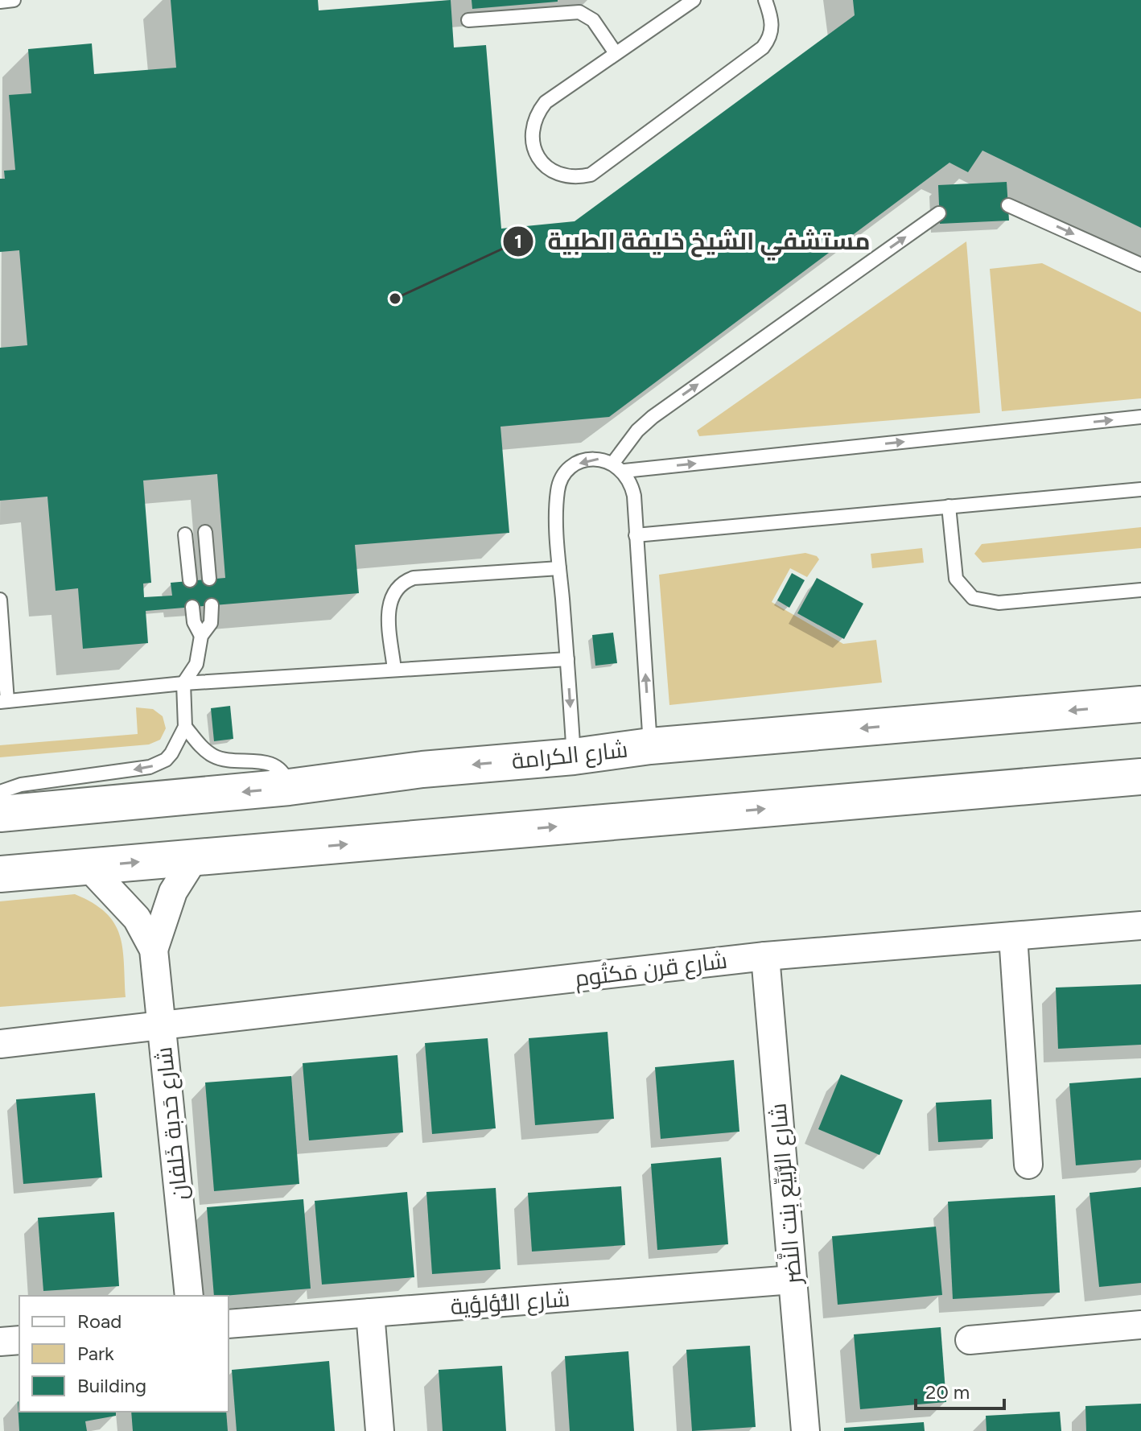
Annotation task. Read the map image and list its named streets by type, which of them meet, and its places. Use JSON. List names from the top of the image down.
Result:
{
  "streets": {
    "main road": ["شارع الكرامة"],
    "street": [
      "شارع قرن مَكتُوم",
      "شارع حَدبة خَلفان",
      "شارع الرُّبَيِّع بِنت النَّضر",
      "شارع اللُّؤلؤية"
    ]
  },
  "crossings": [
    ["شارع قرن مَكتُوم", "شارع حَدبة خَلفان"],
    ["شارع قرن مَكتُوم", "شارع الرُّبَيِّع بِنت النَّضر"],
    ["شارع الرُّبَيِّع بِنت النَّضر", "شارع اللُّؤلؤية"]
  ],
  "places": ["مستشفي الشيخ خليفة الطبية"],
  "legend": ["Road", "Park", "Building"],
  "scale_bar": "20 m"
}
